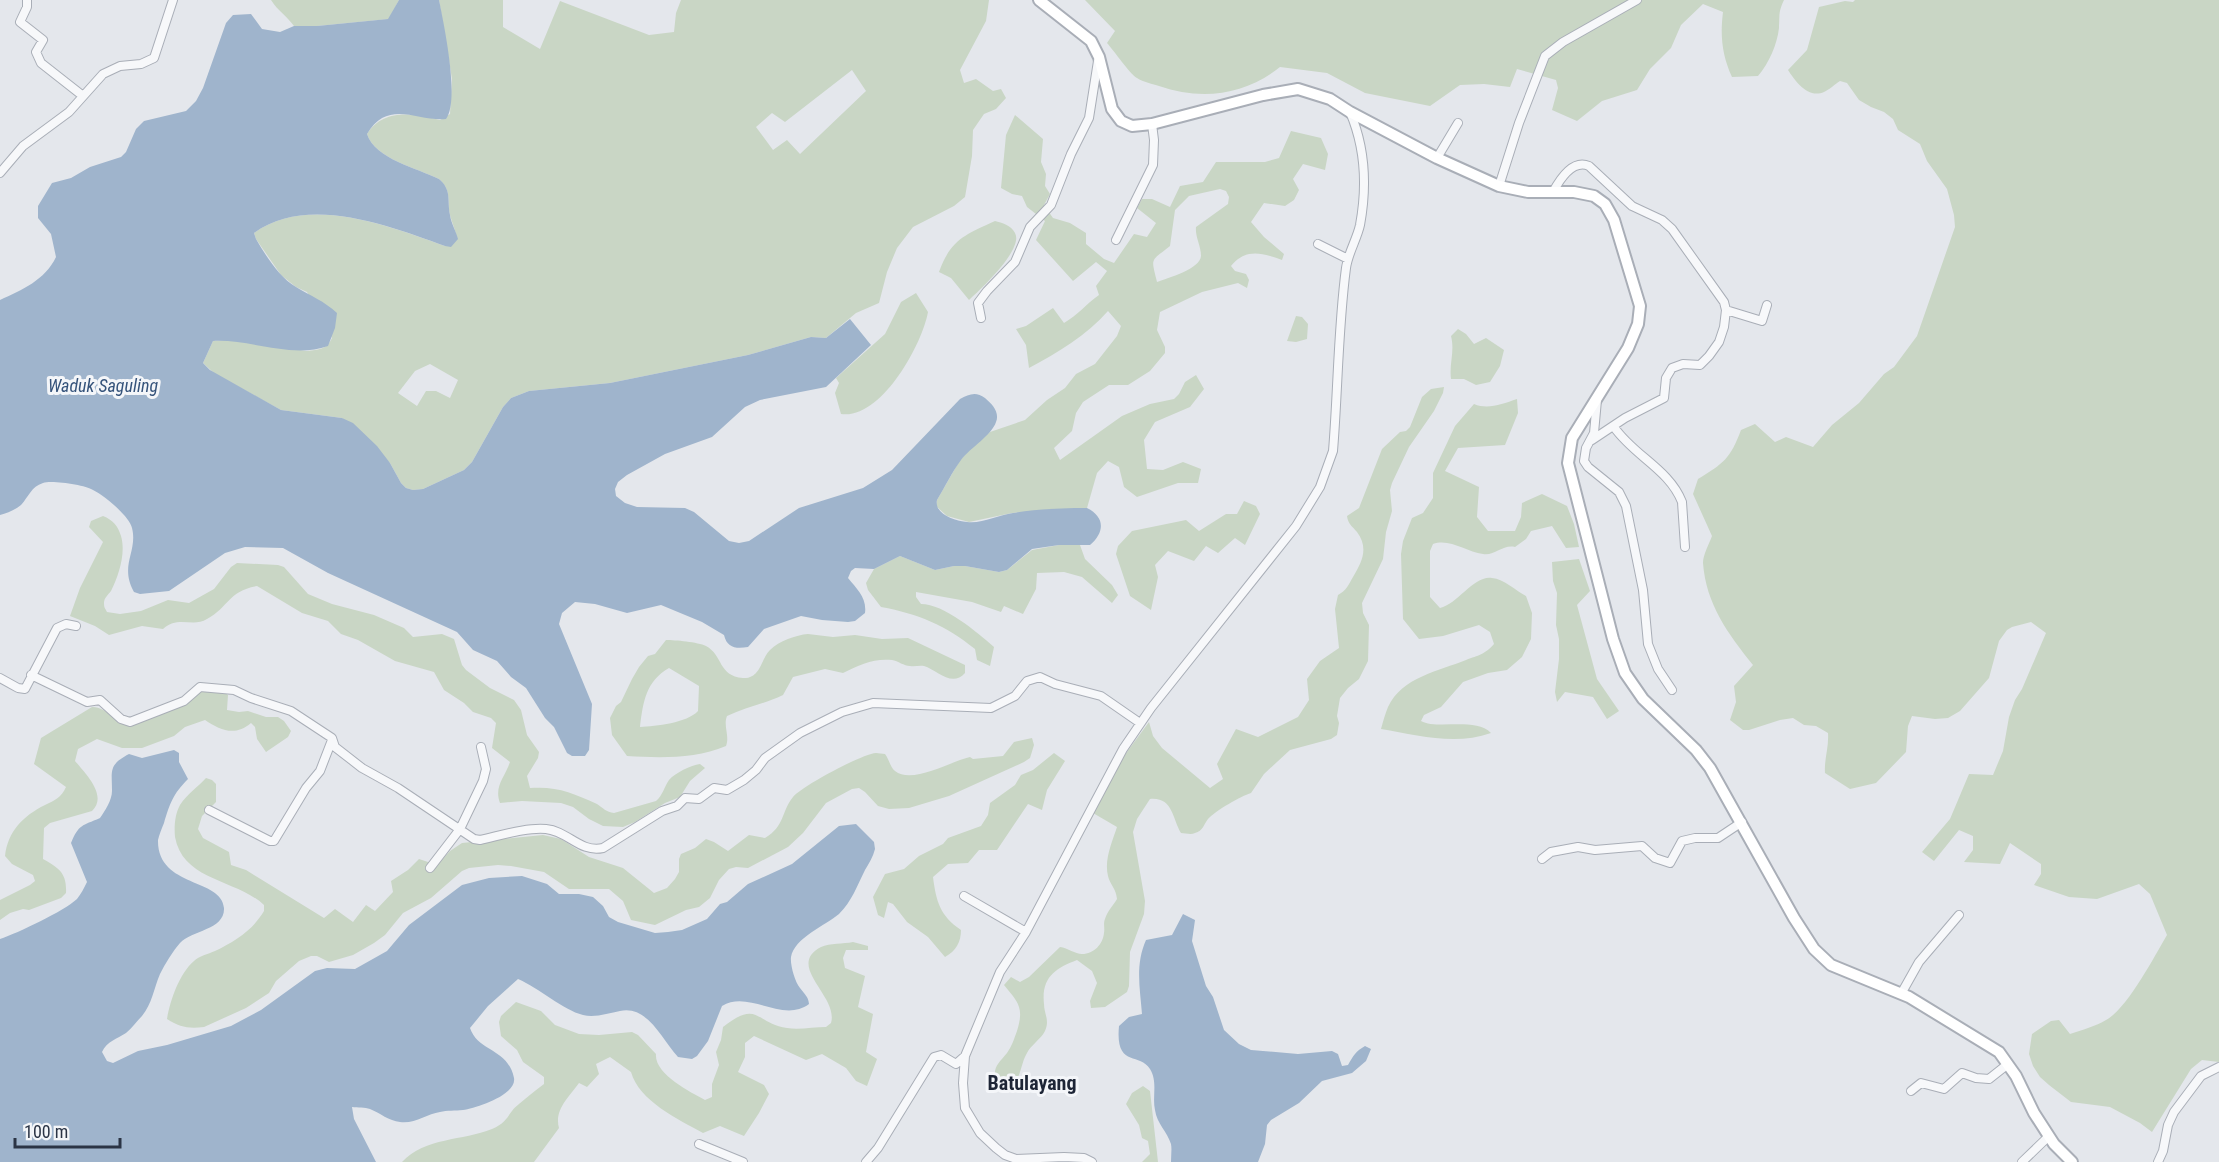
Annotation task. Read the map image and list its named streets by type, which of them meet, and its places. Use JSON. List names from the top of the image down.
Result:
{
  "districts": ["Batulayang"],
  "water": ["Waduk Saguling"],
  "scale_bar": "100 m"
}
